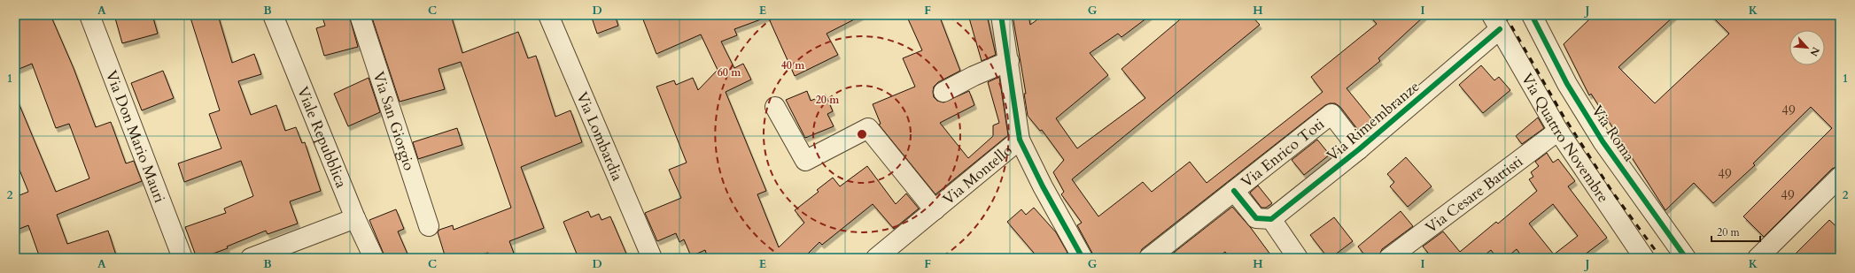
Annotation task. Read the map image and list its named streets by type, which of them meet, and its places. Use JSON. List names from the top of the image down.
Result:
{
  "streets": {
    "street": [
      "Via San Giorgio",
      "Via Rimembranze",
      "Via Roma",
      "Via Don Mario Mauri",
      "Via Lombardia",
      "Viale Repubblica",
      "Via Quattro Novembre",
      "Via Enrico Toti",
      "Via Montello",
      "Via Cesare Battisti"
    ]
  },
  "crossings": [
    ["Via Rimembranze", "Via Quattro Novembre"],
    ["Via Rimembranze", "Via Enrico Toti"],
    ["Via Quattro Novembre", "Via Cesare Battisti"]
  ],
  "house_numbers": ["49", "49", "49"],
  "scale_bar": "20 m",
  "north": "bottom right",
  "grid": {
    "columns": [
      "A",
      "B",
      "C",
      "D",
      "E",
      "F",
      "G",
      "H",
      "I",
      "J",
      "K"
    ],
    "rows": ["1", "2"]
  },
  "rings": ["40 m", "60 m", "20 m"]
}
